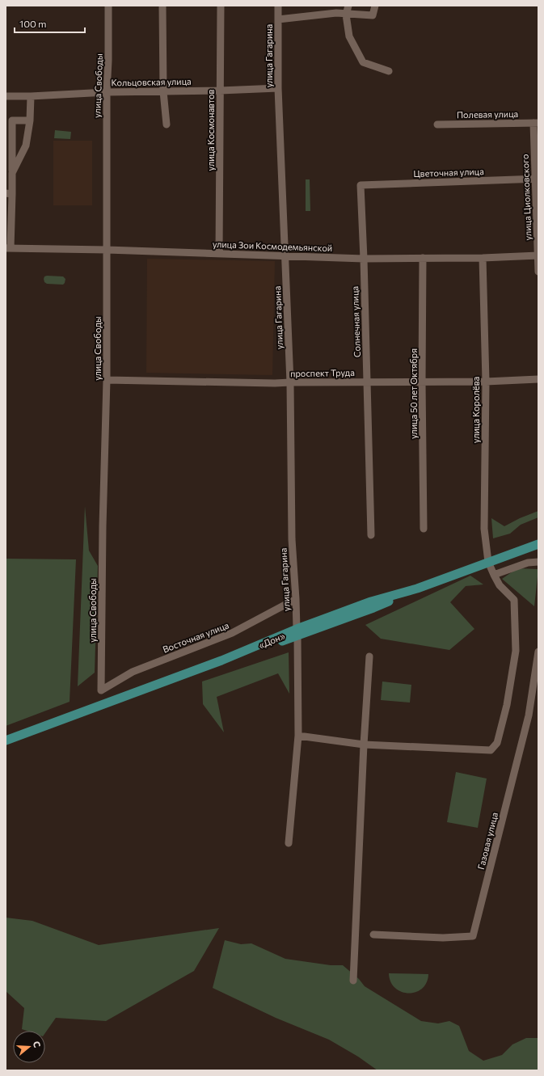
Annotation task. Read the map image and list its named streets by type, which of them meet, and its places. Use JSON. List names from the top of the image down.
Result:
{
  "streets": {
    "street": [
      "улица Гагарина",
      "Кольцовская улица",
      "улица Свободы",
      "Полевая улица",
      "улица Космонавтов",
      "Цветочная улица",
      "улица Циолковского",
      "улица Зои Космодемьянской",
      "Солнечная улица",
      "проспект Труда",
      "улица 50 лет Октября",
      "улица Королёва",
      "Восточная улица",
      "Газовая улица"
    ]
  },
  "crossings": [
    ["улица Гагарина", "Кольцовская улица"],
    ["улица Гагарина", "улица Зои Космодемьянской"],
    ["улица Гагарина", "проспект Труда"],
    ["улица Гагарина", "Восточная улица"],
    ["Кольцовская улица", "улица Свободы"],
    ["Кольцовская улица", "улица Космонавтов"],
    ["улица Свободы", "улица Зои Космодемьянской"],
    ["улица Свободы", "проспект Труда"],
    ["улица Свободы", "Восточная улица"],
    ["Полевая улица", "улица Циолковского"],
    ["улица Космонавтов", "улица Зои Космодемьянской"],
    ["Цветочная улица", "улица Циолковского"],
    ["Цветочная улица", "Солнечная улица"],
    ["улица Циолковского", "улица Зои Космодемьянской"],
    ["улица Зои Космодемьянской", "Солнечная улица"],
    ["улица Зои Космодемьянской", "улица 50 лет Октября"],
    ["улица Зои Космодемьянской", "улица Королёва"],
    ["Солнечная улица", "проспект Труда"],
    ["проспект Труда", "улица 50 лет Октября"],
    ["проспект Труда", "улица Королёва"]
  ],
  "scale_bar": "100 m",
  "north": "right"
}
